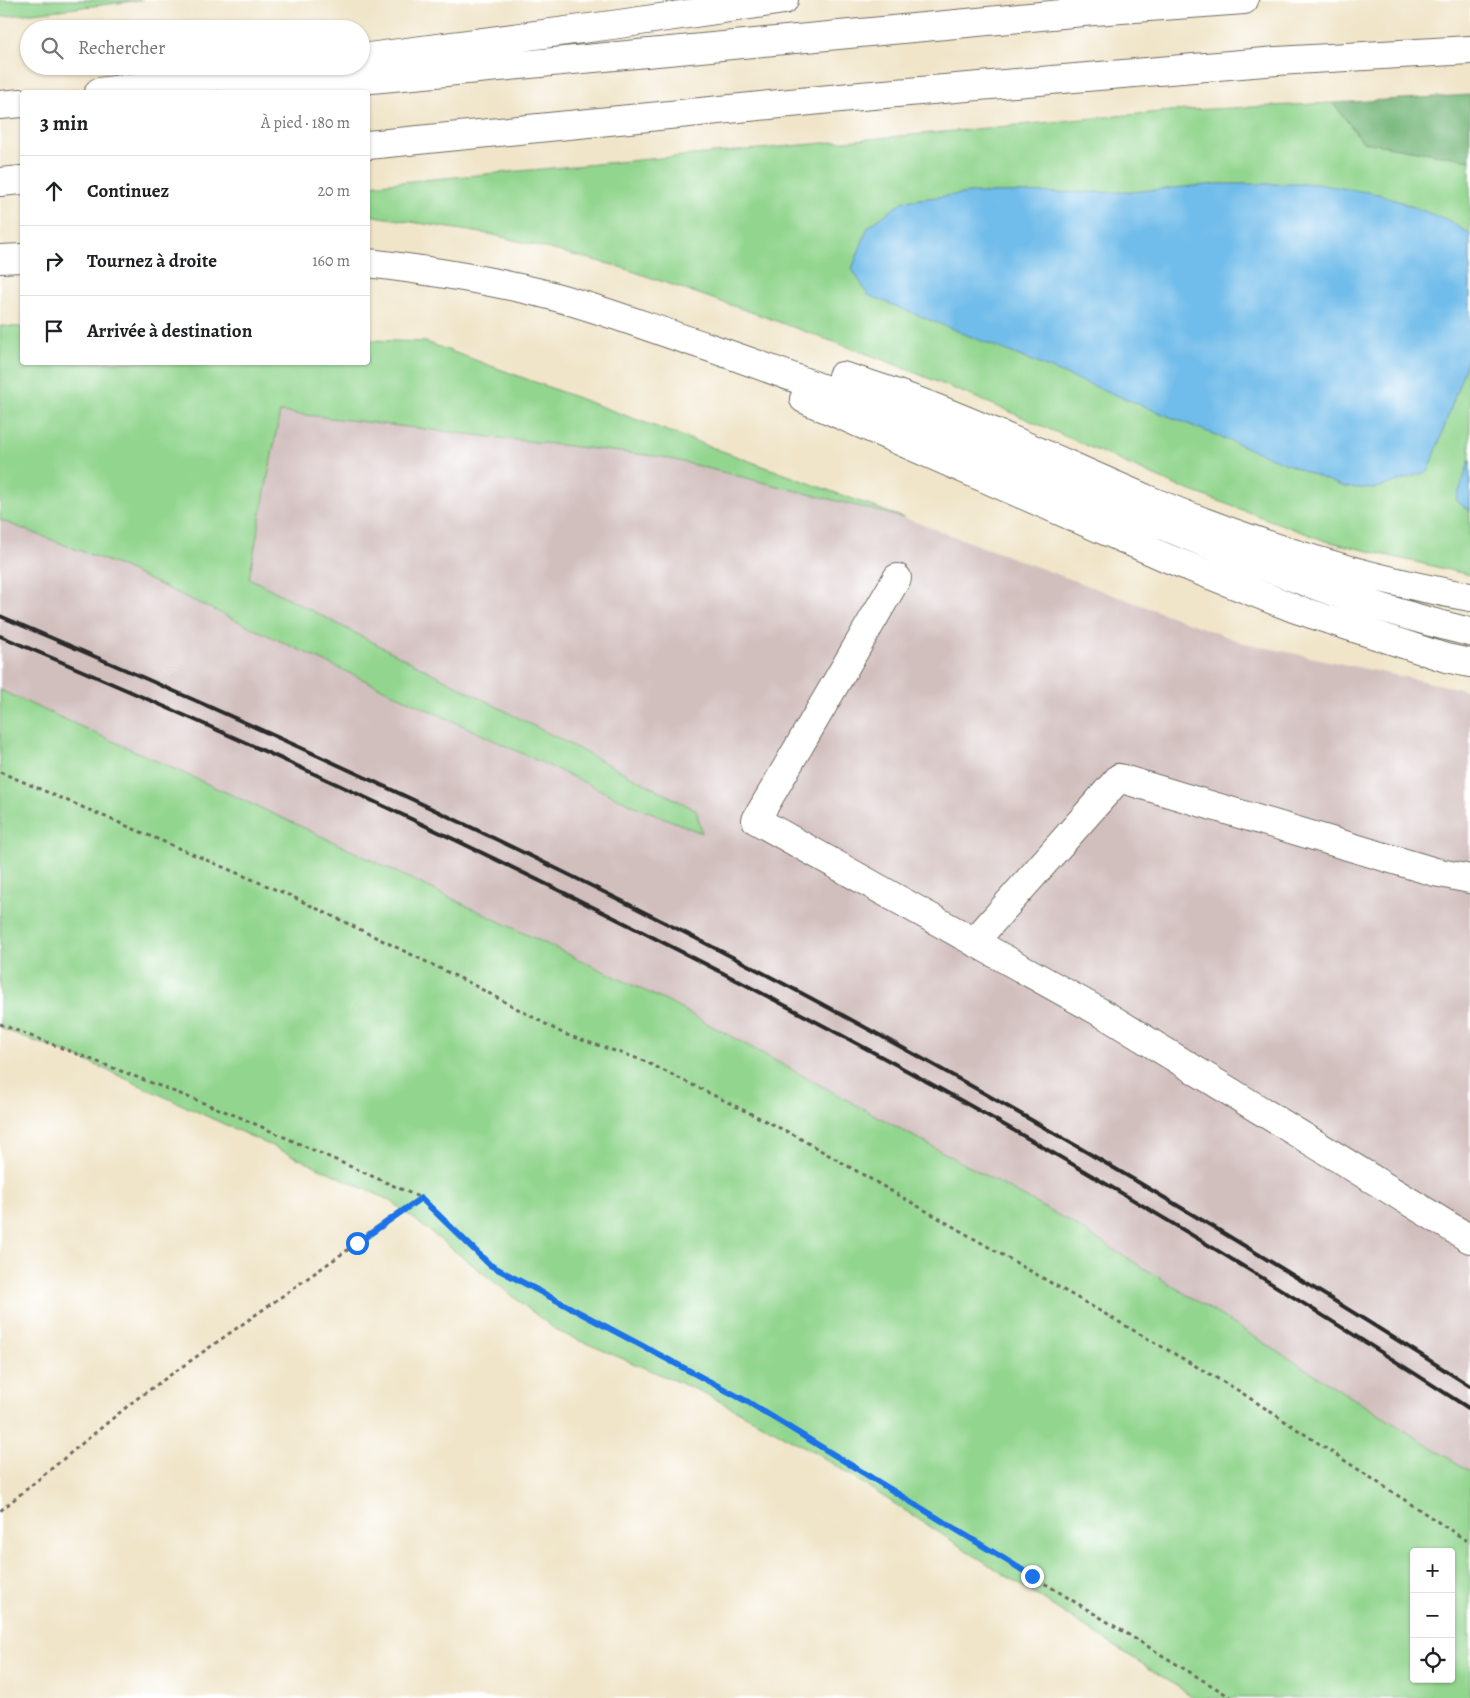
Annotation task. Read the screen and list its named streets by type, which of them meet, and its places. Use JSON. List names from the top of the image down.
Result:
{
  "page": {
    "search": "Rechercher",
    "heading": ["3 min", "À pied · 180 m"],
    "list": [
      ["Continuez", "20 m"],
      ["Tournez à droite", "160 m"],
      "Arrivée à destination"
    ],
    "map_buttons": ["+", "−"]
  }
}
